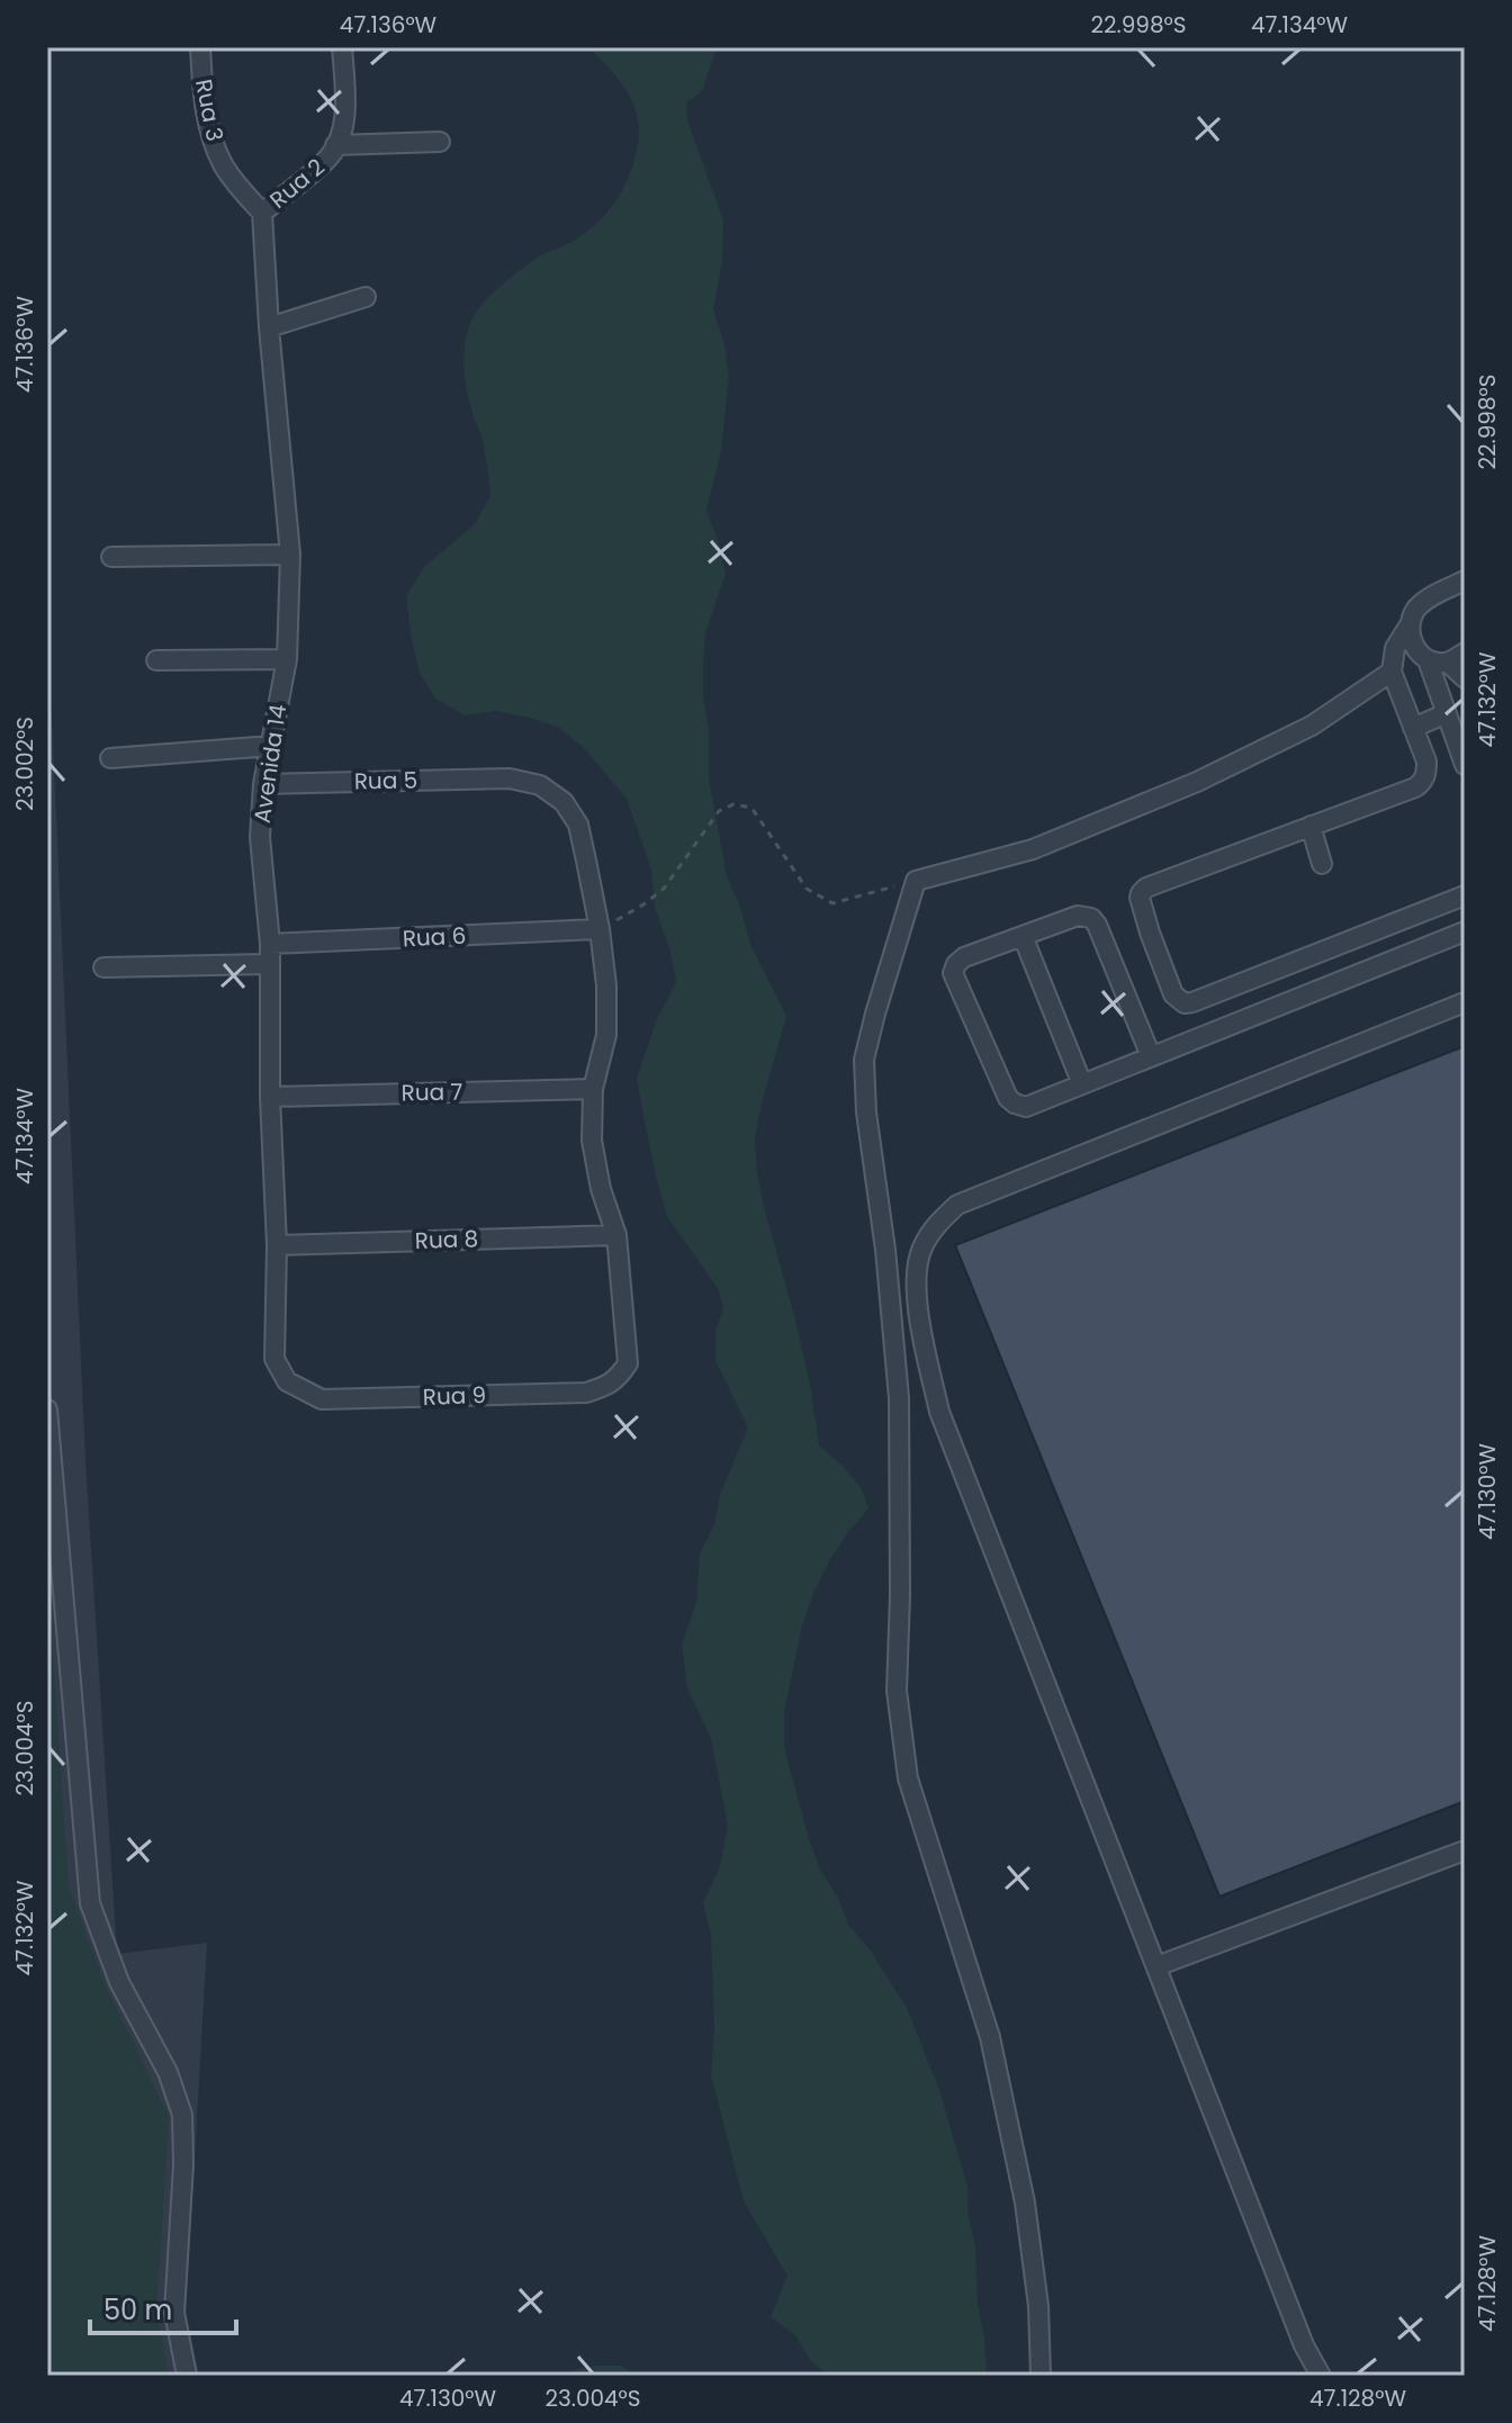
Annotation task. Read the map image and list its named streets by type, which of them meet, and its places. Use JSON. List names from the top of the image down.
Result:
{
  "streets": {
    "street": [
      "Rua 3",
      "Rua 2",
      "Avenida 14",
      "Rua 5",
      "Rua 6",
      "Rua 7",
      "Rua 8",
      "Rua 9"
    ]
  },
  "crossings": [
    ["Rua 3", "Rua 2"],
    ["Rua 3", "Avenida 14"],
    ["Rua 2", "Avenida 14"],
    ["Avenida 14", "Rua 5"],
    ["Avenida 14", "Rua 6"],
    ["Avenida 14", "Rua 7"],
    ["Avenida 14", "Rua 8"],
    ["Avenida 14", "Rua 9"],
    ["Rua 5", "Rua 6"],
    ["Rua 8", "Rua 9"]
  ],
  "scale_bar": "50 m",
  "coordinates": [
    "47.136°W",
    "22.998°S",
    "47.134°W",
    "47.132°W",
    "23.002°S",
    "47.130°W",
    "23.004°S",
    "47.128°W"
  ]
}
